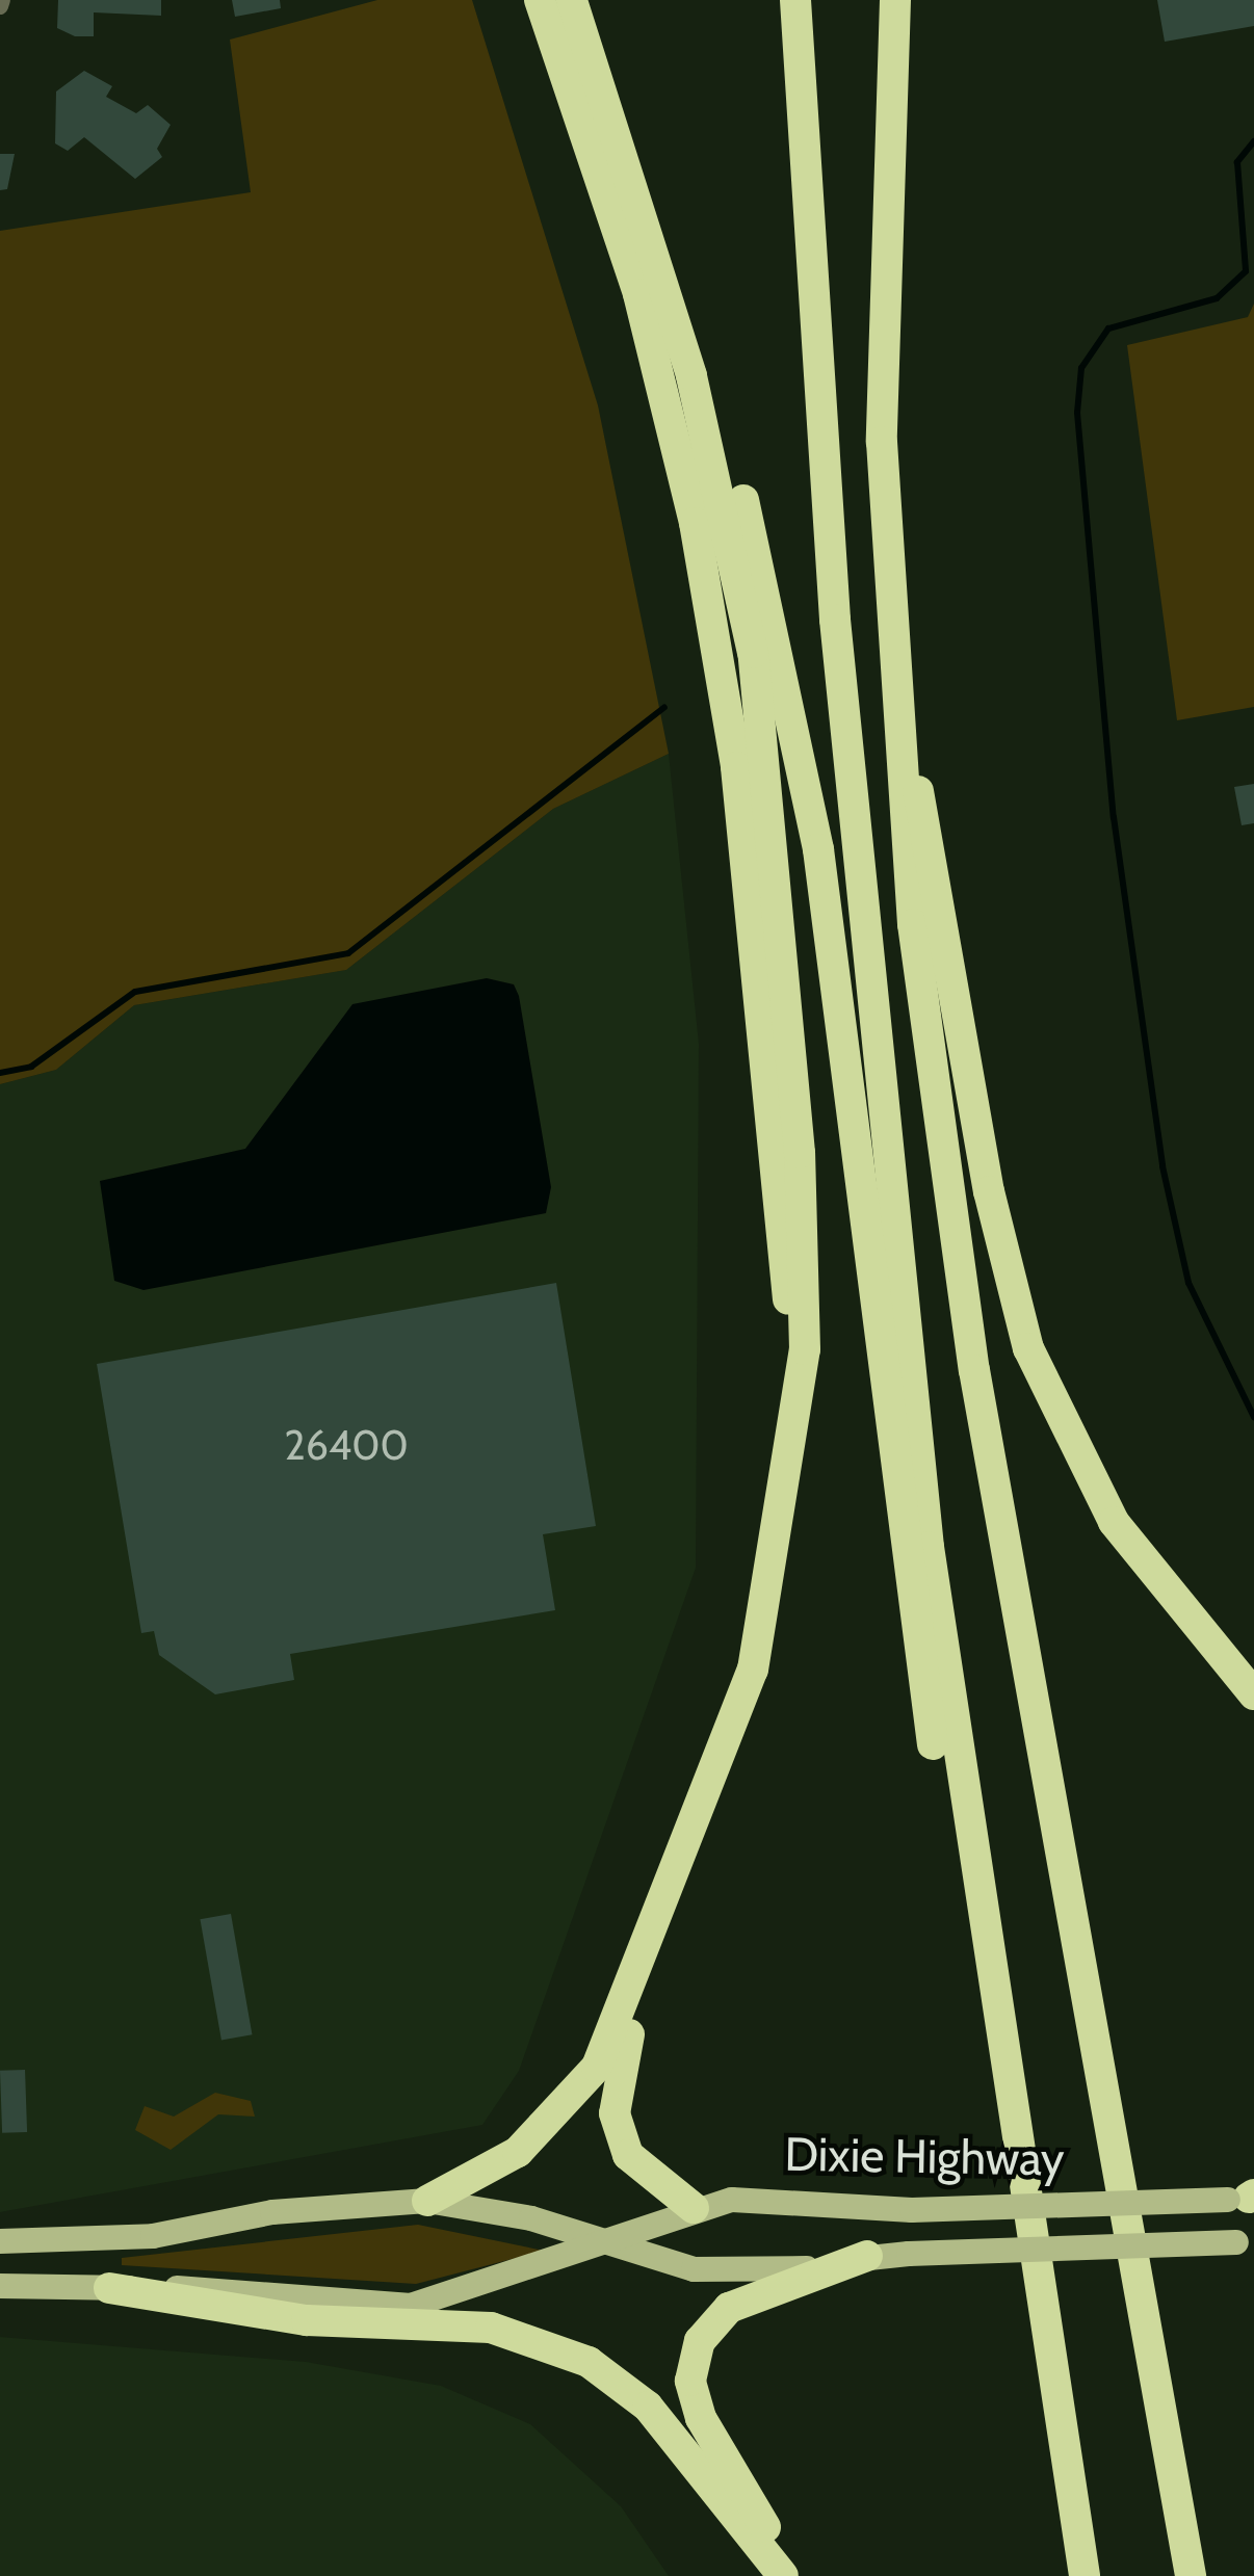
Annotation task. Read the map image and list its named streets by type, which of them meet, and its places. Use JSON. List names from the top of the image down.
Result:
{
  "streets": {
    "main road": ["Dixie Highway"]
  },
  "house_numbers": ["26400"]
}
